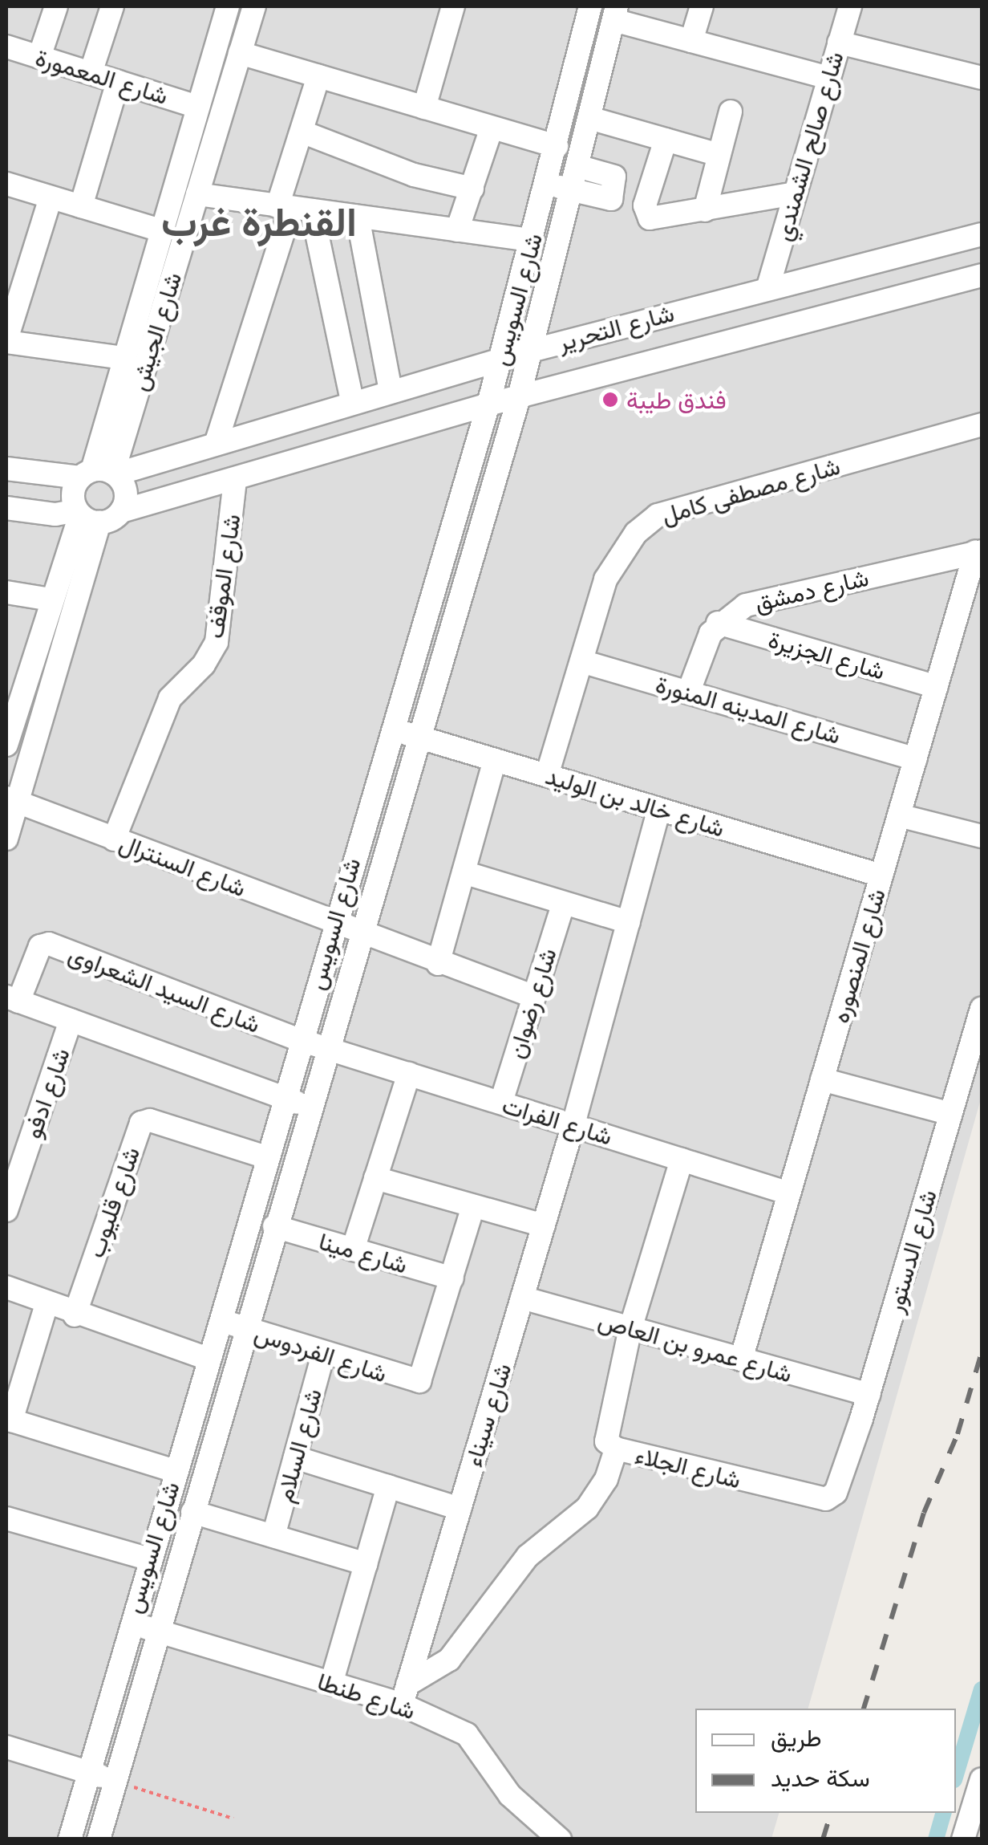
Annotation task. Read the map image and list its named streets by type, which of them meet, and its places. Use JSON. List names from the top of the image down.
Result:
{
  "streets": {
    "street": [
      "شارع المعمورة",
      "شارع صالح الشمندي",
      "شارع السويس",
      "شارع التحرير",
      "شارع الجيش",
      "شارع مصطفى كامل",
      "شارع الموقف",
      "شارع دمشق",
      "شارع الجزيرة",
      "شارع المدينه المنورة",
      "شارع خالد بن الوليد",
      "شارع السنترال",
      "شارع المنصوره",
      "شارع السيد الشعراوى",
      "شارع رضوان",
      "شارع ادفو",
      "شارع الفرات",
      "شارع قليوب",
      "شارع الدستور",
      "شارع مينا",
      "شارع عمرو بن العاص",
      "شارع الفردوس",
      "شارع سيناء",
      "شارع السلام",
      "شارع الجلاء",
      "شارع طنطا"
    ]
  },
  "crossings": [
    ["شارع المعمورة", "شارع الجيش"],
    ["شارع صالح الشمندي", "شارع التحرير"],
    ["شارع السويس", "شارع التحرير"],
    ["شارع السويس", "شارع خالد بن الوليد"],
    ["شارع السويس", "شارع السنترال"],
    ["شارع السويس", "شارع السيد الشعراوى"],
    ["شارع السويس", "شارع الفرات"],
    ["شارع السويس", "شارع قليوب"],
    ["شارع السويس", "شارع مينا"],
    ["شارع السويس", "شارع الفردوس"],
    ["شارع السويس", "شارع طنطا"],
    ["شارع التحرير", "شارع الجيش"],
    ["شارع التحرير", "شارع الموقف"],
    ["شارع الجيش", "شارع السنترال"],
    ["شارع مصطفى كامل", "شارع المدينه المنورة"],
    ["شارع مصطفى كامل", "شارع خالد بن الوليد"],
    ["شارع الموقف", "شارع السنترال"],
    ["شارع دمشق", "شارع الجزيرة"],
    ["شارع دمشق", "شارع المنصوره"],
    ["شارع الجزيرة", "شارع المنصوره"],
    ["شارع المدينه المنورة", "شارع المنصوره"],
    ["شارع خالد بن الوليد", "شارع المنصوره"],
    ["شارع خالد بن الوليد", "شارع سيناء"],
    ["شارع السنترال", "شارع رضوان"],
    ["شارع المنصوره", "شارع الفرات"],
    ["شارع المنصوره", "شارع عمرو بن العاص"],
    ["شارع السيد الشعراوى", "شارع الفرات"],
    ["شارع رضوان", "شارع الفرات"],
    ["شارع الفرات", "شارع سيناء"],
    ["شارع الدستور", "شارع عمرو بن العاص"],
    ["شارع الدستور", "شارع الجلاء"],
    ["شارع مينا", "شارع الفردوس"],
    ["شارع عمرو بن العاص", "شارع سيناء"],
    ["شارع عمرو بن العاص", "شارع الجلاء"],
    ["شارع الفردوس", "شارع السلام"],
    ["شارع سيناء", "شارع طنطا"]
  ],
  "districts": ["القنطرة غرب"],
  "places": ["فندق طيبة"],
  "legend": ["طريق", "سكة حديد"]
}
